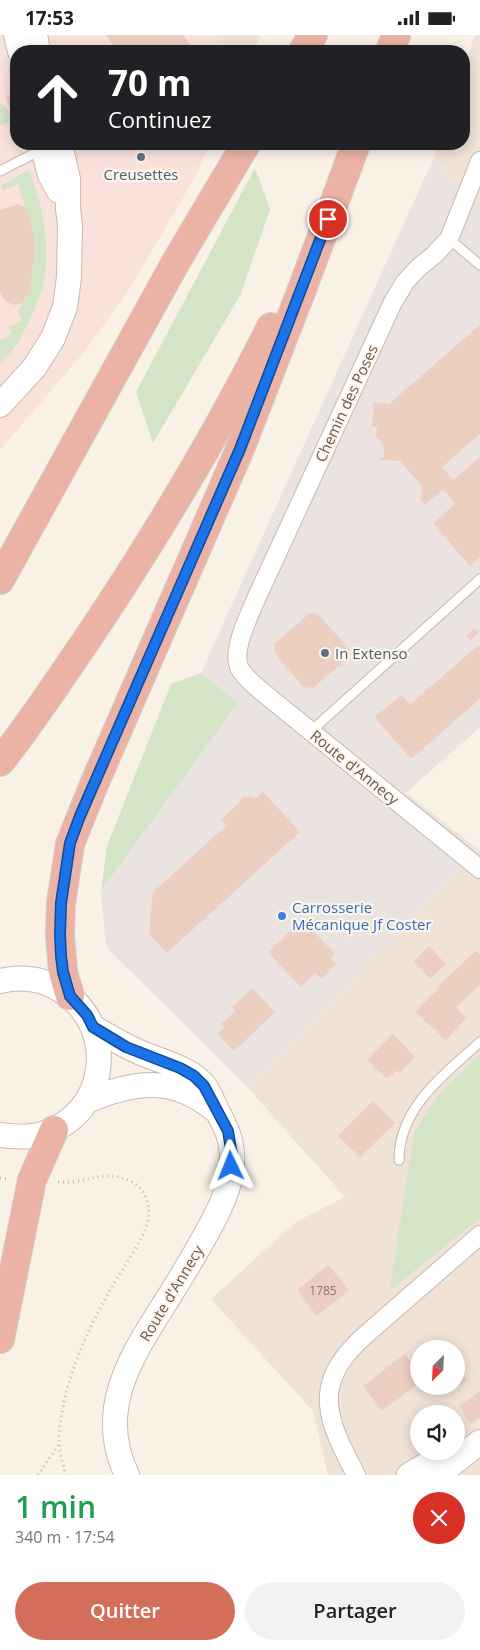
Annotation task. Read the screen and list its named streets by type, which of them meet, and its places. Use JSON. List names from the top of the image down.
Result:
{
  "streets": {
    "street": ["Chemin des Poses", "Route d'Annecy"]
  },
  "crossings": [
    ["Chemin des Poses", "Route d'Annecy"]
  ],
  "places": ["Creusettes", "In Extenso", "Carrosserie Mécanique Jf Coster"],
  "house_numbers": ["1785"],
  "north": "bottom left",
  "page": {
    "status": "17:53",
    "turn": ["70 m", "Continuez"],
    "heading": ["1 min", "340 m · 17:54"],
    "buttons": ["Quitter", "Partager"]
  }
}
